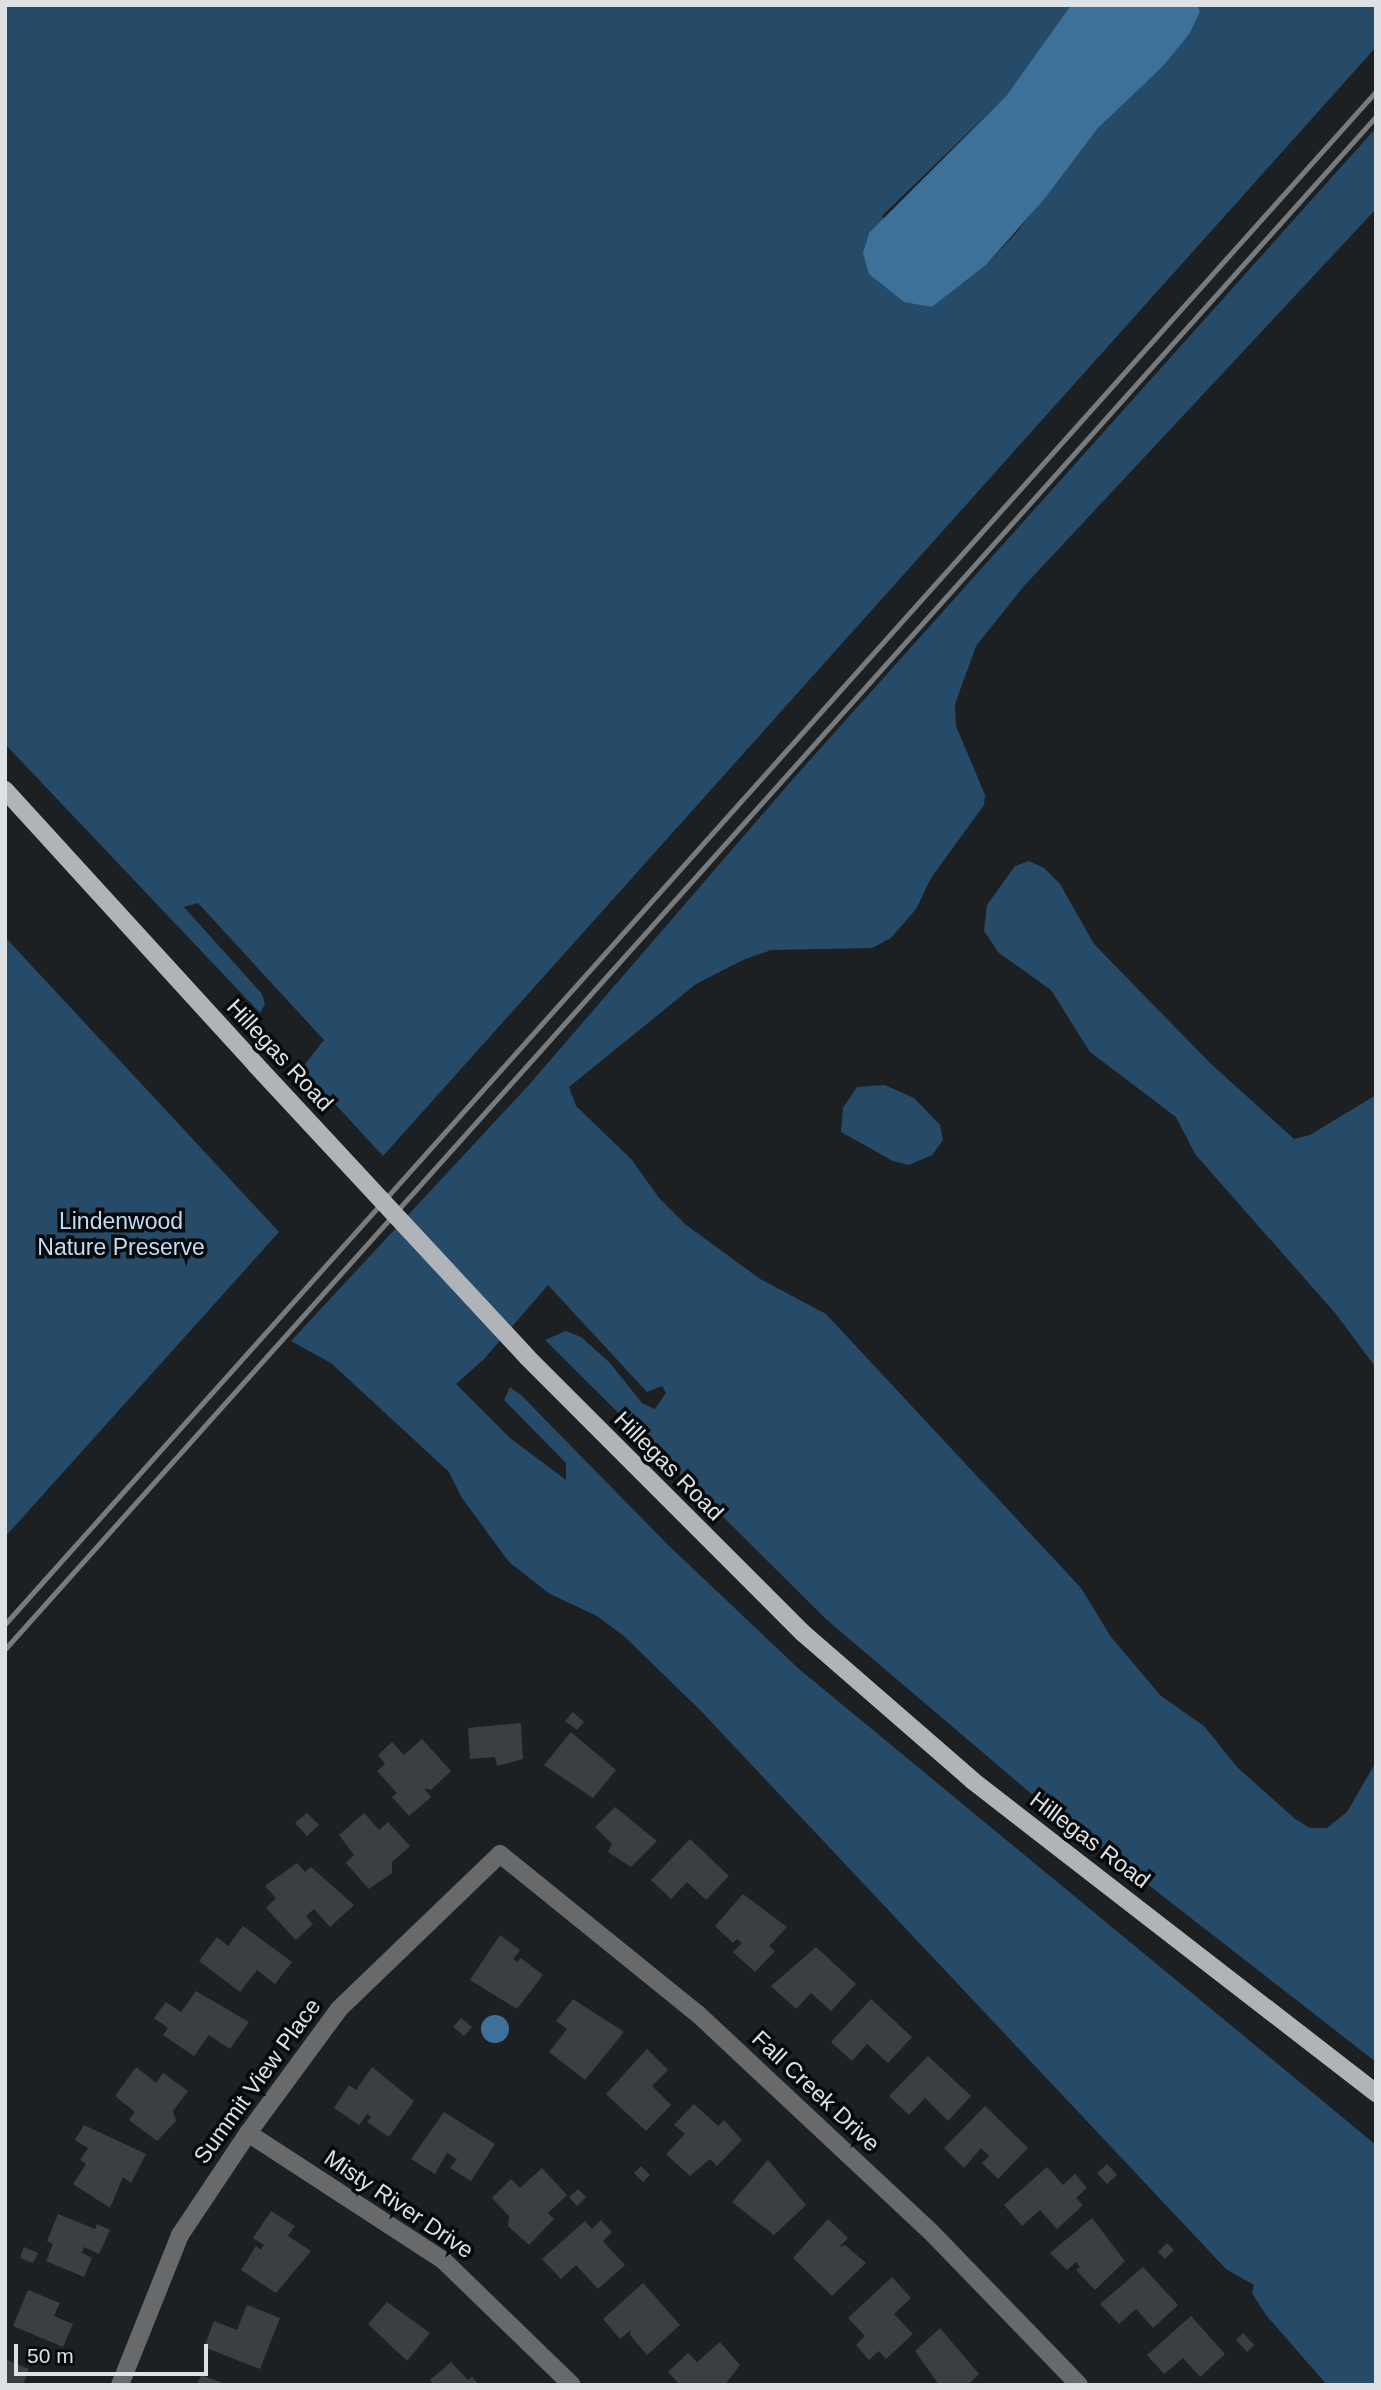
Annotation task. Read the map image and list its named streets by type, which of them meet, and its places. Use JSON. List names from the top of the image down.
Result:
{
  "streets": {
    "main road": ["Hillegas Road"],
    "street": ["Summit View Place", "Fall Creek Drive", "Misty River Drive"]
  },
  "crossings": [
    ["Summit View Place", "Fall Creek Drive"],
    ["Summit View Place", "Misty River Drive"]
  ],
  "parks": ["Lindenwood Nature Preserve"],
  "scale_bar": "50 m"
}
